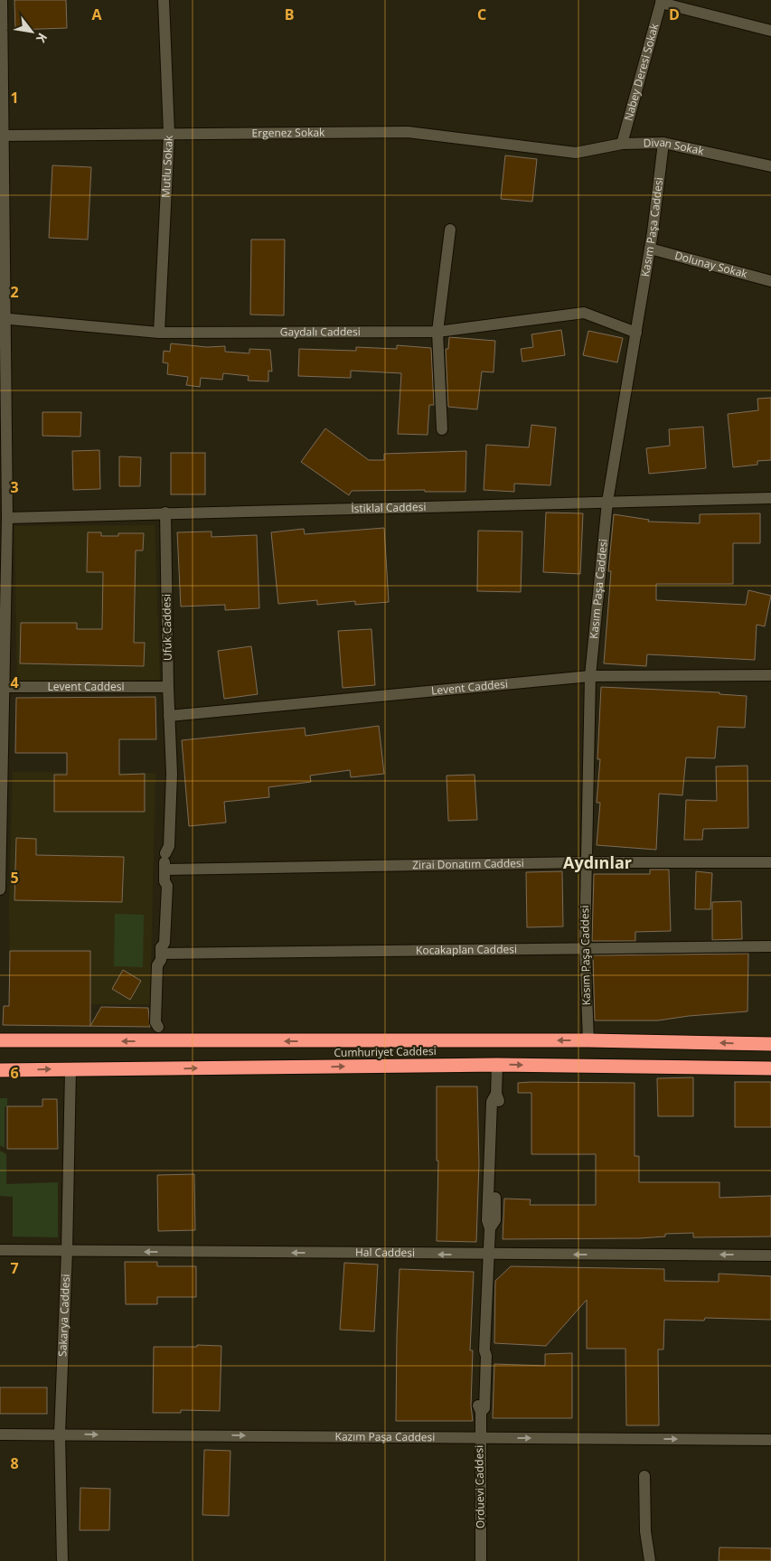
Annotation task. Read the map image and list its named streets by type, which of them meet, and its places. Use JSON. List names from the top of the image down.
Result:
{
  "streets": {
    "highway": ["Cumhuriyet Caddesi"],
    "street": [
      "Nabey Deresi Sokak",
      "Ergenez Sokak",
      "Divan Sokak",
      "Mutlu Sokak",
      "Kasım Paşa Caddesi",
      "Dolunay Sokak",
      "Gaydalı Caddesi",
      "İstiklal Caddesi",
      "Ufuk Caddesi",
      "Levent Caddesi",
      "Zirai Donatım Caddesi",
      "Kocakaplan Caddesi",
      "Hal Caddesi",
      "Sakarya Caddesi",
      "Kazım Paşa Caddesi",
      "Orduevi Caddesi"
    ]
  },
  "crossings": [
    ["Nabey Deresi Sokak", "Divan Sokak"],
    ["Ergenez Sokak", "Divan Sokak"],
    ["Ergenez Sokak", "Mutlu Sokak"],
    ["Divan Sokak", "Kasım Paşa Caddesi"],
    ["Mutlu Sokak", "Gaydalı Caddesi"],
    ["Kasım Paşa Caddesi", "Dolunay Sokak"],
    ["Kasım Paşa Caddesi", "Gaydalı Caddesi"],
    ["Kasım Paşa Caddesi", "İstiklal Caddesi"],
    ["Kasım Paşa Caddesi", "Levent Caddesi"],
    ["Kasım Paşa Caddesi", "Zirai Donatım Caddesi"],
    ["Kasım Paşa Caddesi", "Kocakaplan Caddesi"],
    ["Kasım Paşa Caddesi", "Cumhuriyet Caddesi"],
    ["İstiklal Caddesi", "Ufuk Caddesi"],
    ["Ufuk Caddesi", "Levent Caddesi"],
    ["Ufuk Caddesi", "Zirai Donatım Caddesi"],
    ["Ufuk Caddesi", "Kocakaplan Caddesi"],
    ["Ufuk Caddesi", "Cumhuriyet Caddesi"],
    ["Cumhuriyet Caddesi", "Sakarya Caddesi"],
    ["Cumhuriyet Caddesi", "Orduevi Caddesi"],
    ["Hal Caddesi", "Sakarya Caddesi"],
    ["Hal Caddesi", "Orduevi Caddesi"],
    ["Sakarya Caddesi", "Kazım Paşa Caddesi"],
    ["Kazım Paşa Caddesi", "Orduevi Caddesi"]
  ],
  "one_way": ["Hal Caddesi", "Kazım Paşa Caddesi"],
  "districts": ["Aydınlar"],
  "north": "bottom right",
  "grid": {
    "columns": [
      "A",
      "B",
      "C",
      "D"
    ],
    "rows": [
      "1",
      "2",
      "3",
      "4",
      "5",
      "6",
      "7",
      "8"
    ]
  }
}
